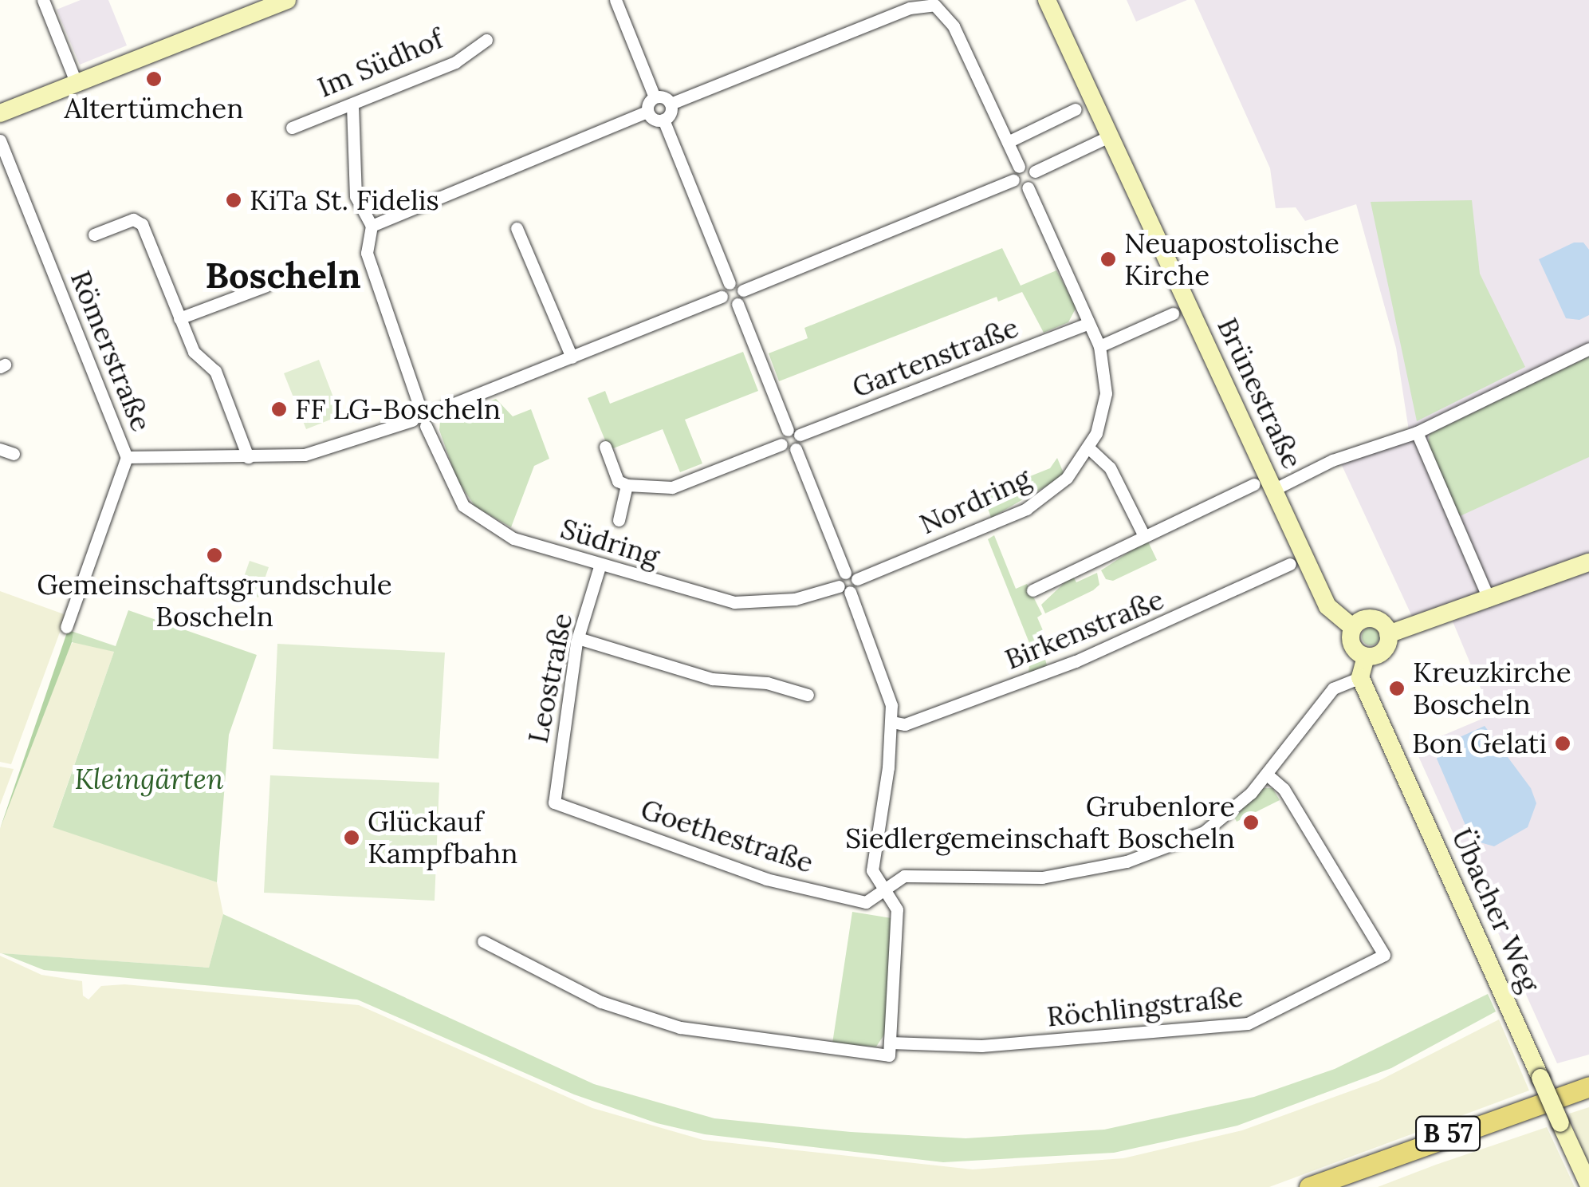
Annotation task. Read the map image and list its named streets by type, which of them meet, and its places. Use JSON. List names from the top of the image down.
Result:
{
  "streets": {
    "main road": ["B 57"],
    "street": [
      "Im Südhof",
      "Römerstraße",
      "Gartenstraße",
      "Brünestraße",
      "Nordring",
      "Südring",
      "Birkenstraße",
      "Leostraße",
      "Goethestraße",
      "Übacher Weg",
      "Röchlingstraße"
    ]
  },
  "crossings": [
    ["Gartenstraße", "Nordring"],
    ["Südring", "Leostraße"],
    ["Leostraße", "Goethestraße"],
    ["Goethestraße", "Übacher Weg"],
    ["Goethestraße", "Röchlingstraße"]
  ],
  "districts": ["Boscheln"],
  "parks": ["Kleingärten"],
  "places": [
    "Altertümchen",
    "KiTa St. Fidelis",
    "Neuapostolische Kirche",
    "FF LG-Boscheln",
    "Gemeinschaftsgrundschule Boscheln",
    "Kreuzkirche Boscheln",
    "Bon Gelati",
    "Grubenlore Siedlergemeinschaft Boscheln",
    "Glückauf Kampfbahn"
  ]
}
